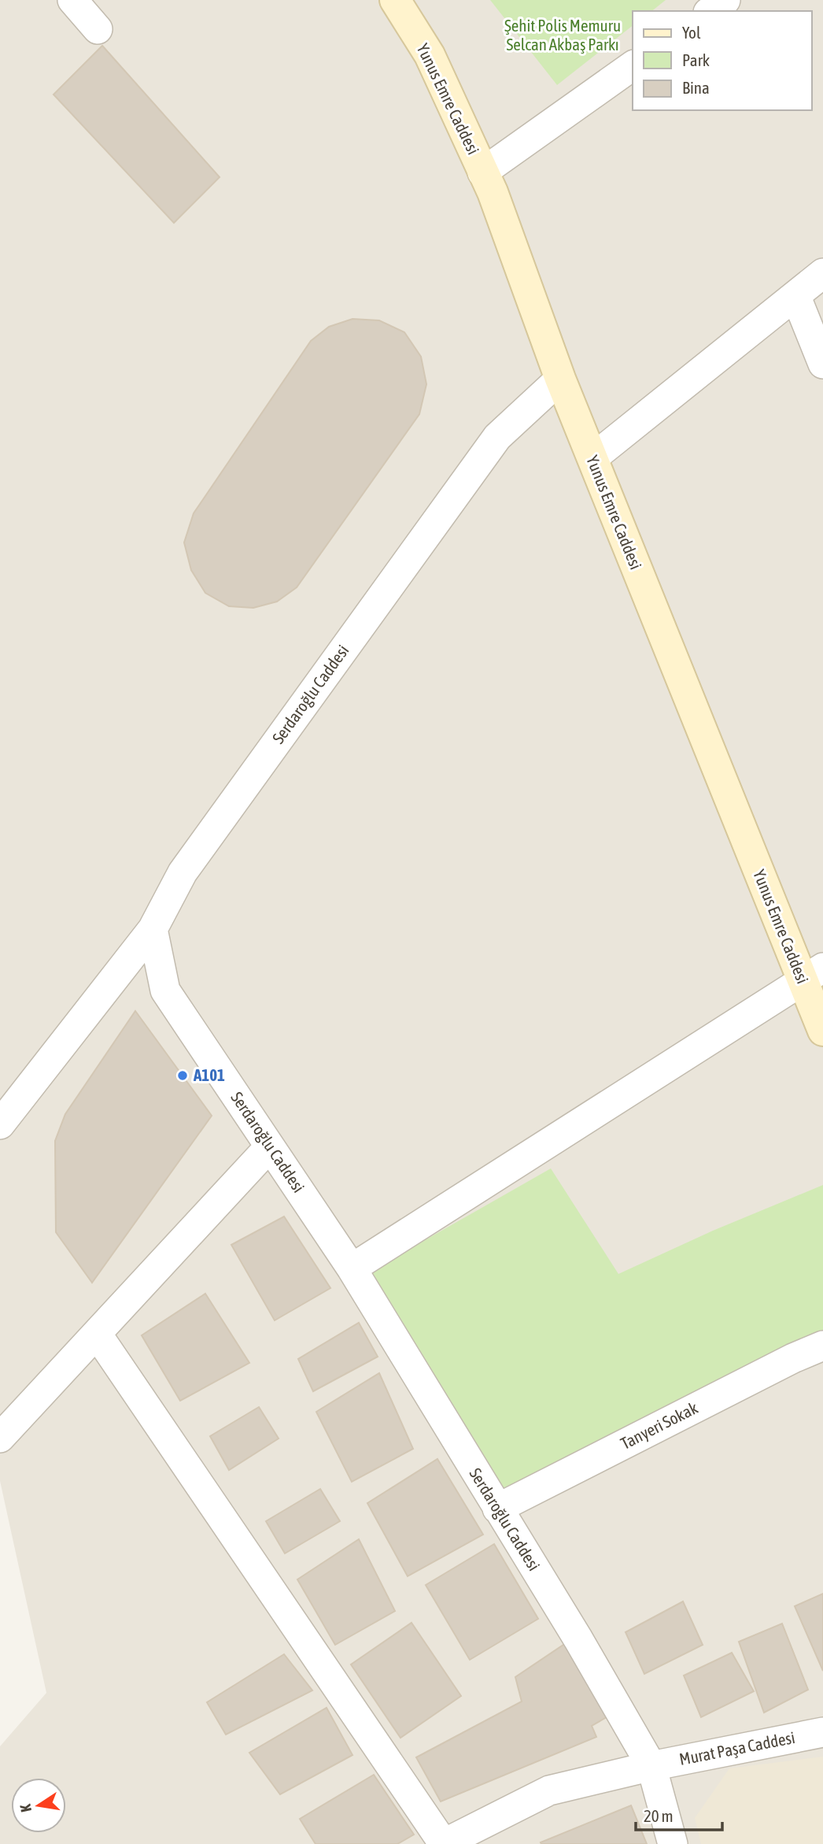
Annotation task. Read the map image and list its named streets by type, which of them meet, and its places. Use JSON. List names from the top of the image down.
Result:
{
  "streets": {
    "main road": ["Yunus Emre Caddesi"],
    "street": ["Serdaroğlu Caddesi", "Tanyeri Sokak", "Murat Paşa Caddesi"]
  },
  "crossings": [
    ["Yunus Emre Caddesi", "Serdaroğlu Caddesi"],
    ["Serdaroğlu Caddesi", "Tanyeri Sokak"],
    ["Serdaroğlu Caddesi", "Murat Paşa Caddesi"]
  ],
  "parks": ["Şehit Polis Memuru Selcan Akbaş Parkı"],
  "places": ["A101"],
  "legend": ["Yol", "Park", "Bina"],
  "scale_bar": "20 m",
  "north": "left"
}
